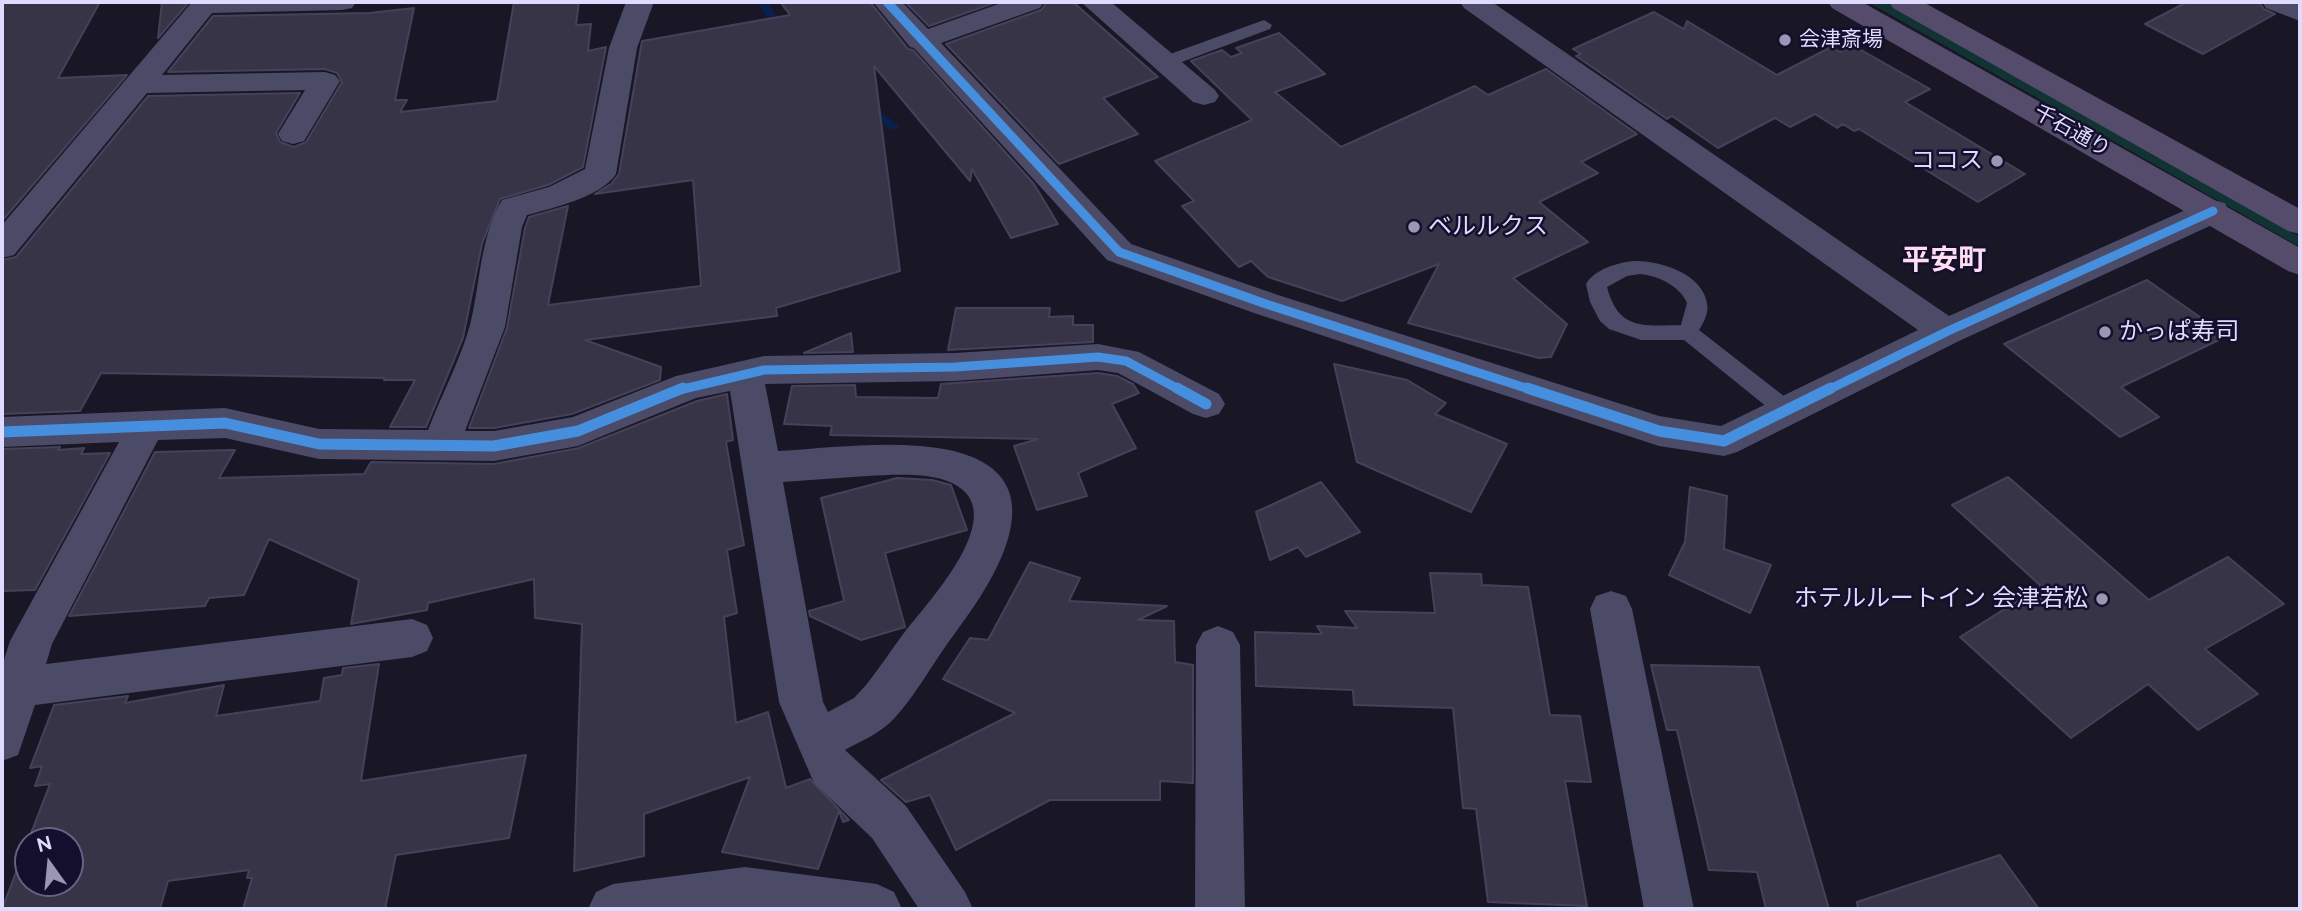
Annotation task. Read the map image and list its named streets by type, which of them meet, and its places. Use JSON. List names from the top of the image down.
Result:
{
  "streets": {
    "main road": ["千石通り"]
  },
  "districts": ["平安町"],
  "places": [
    "会津斎場",
    "ココス",
    "ベルルクス",
    "かっぱ寿司",
    "ホテルルートイン 会津若松"
  ],
  "north": "top"
}
